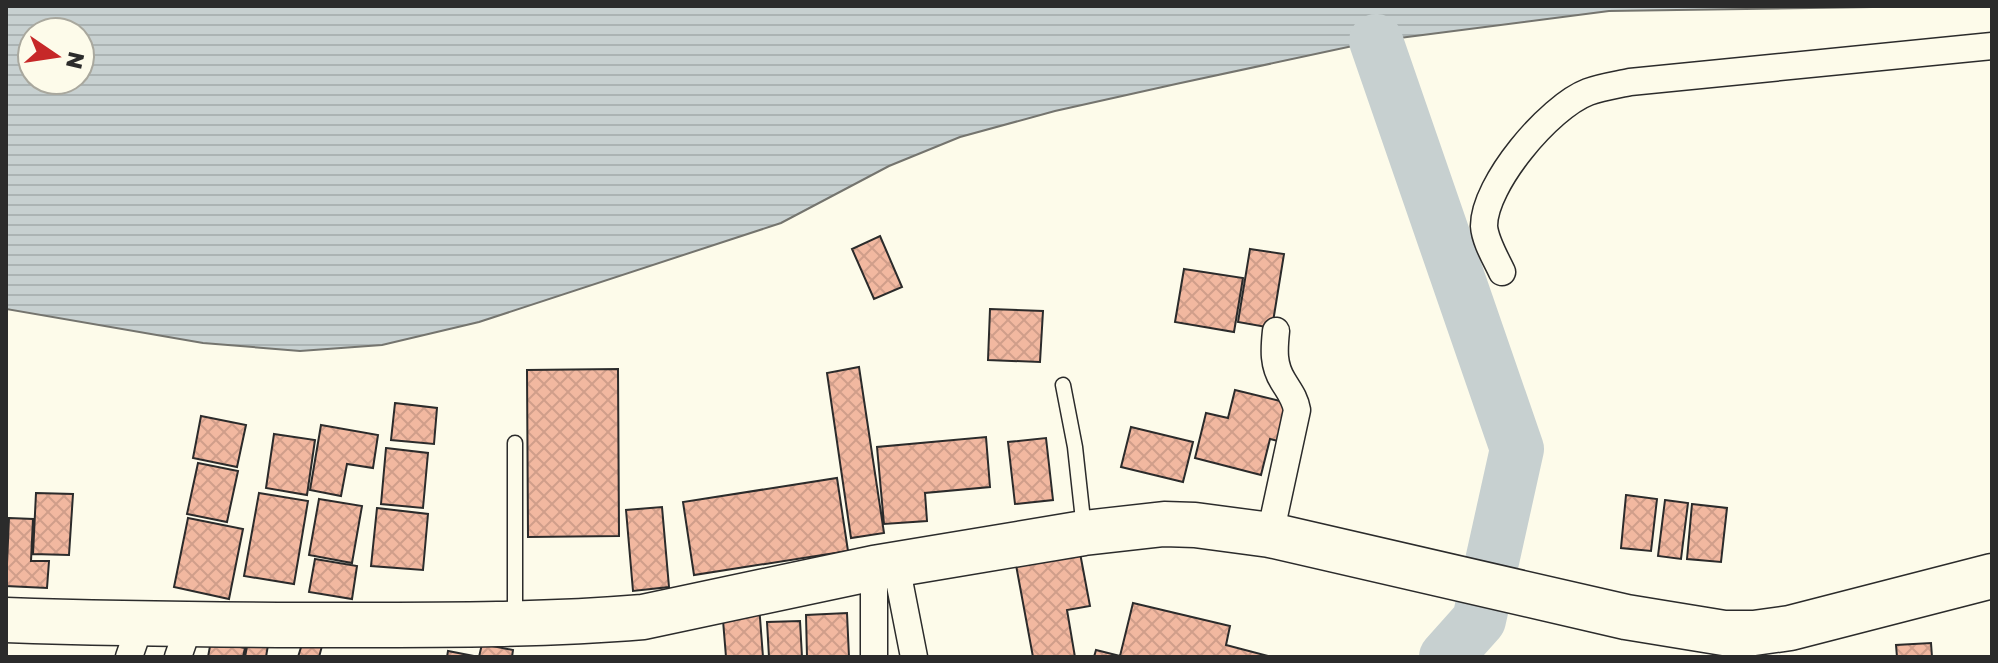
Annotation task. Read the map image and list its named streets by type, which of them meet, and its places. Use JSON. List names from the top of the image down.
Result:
{
  "north": "right"
}
